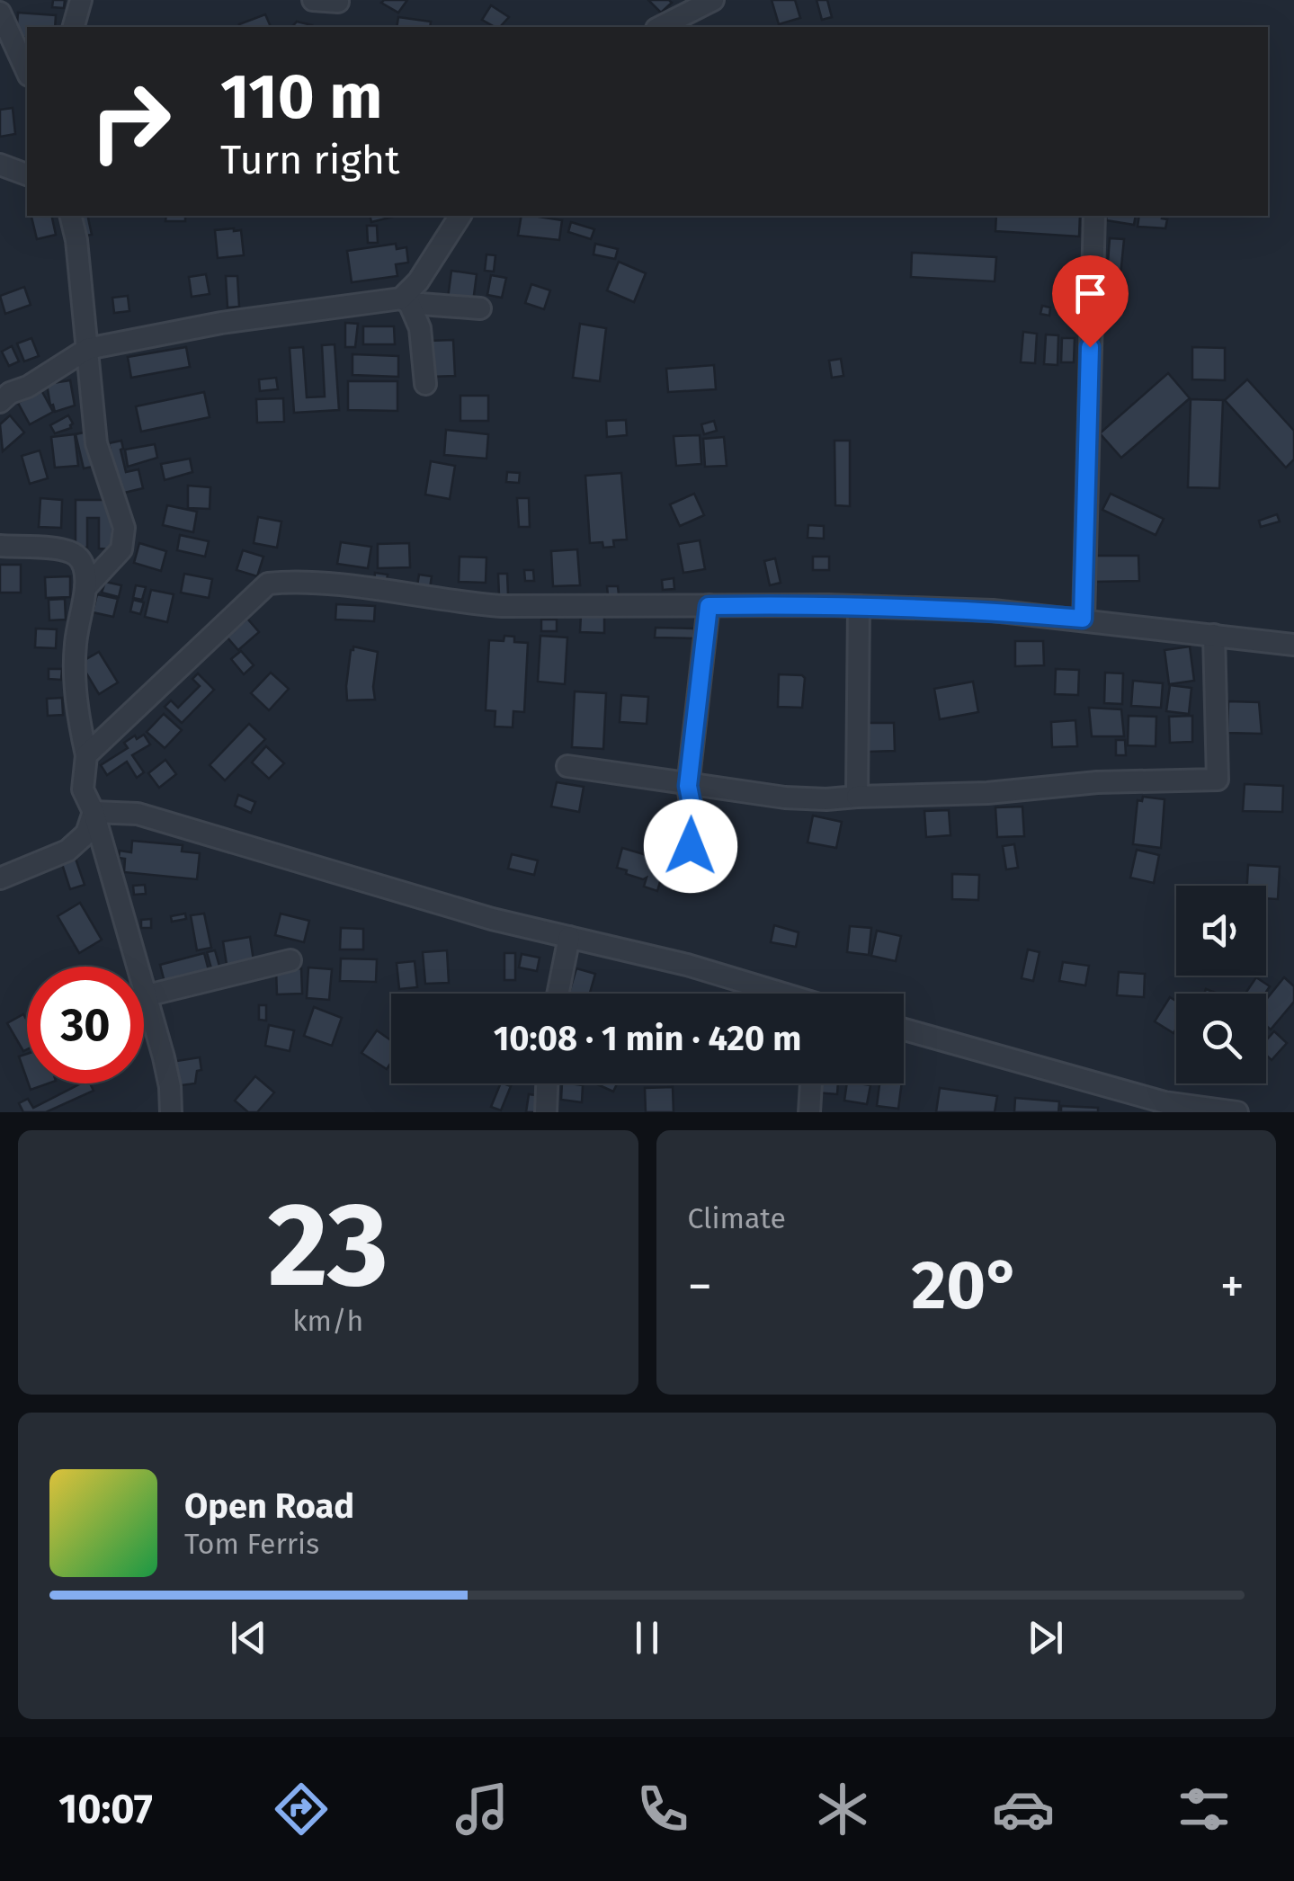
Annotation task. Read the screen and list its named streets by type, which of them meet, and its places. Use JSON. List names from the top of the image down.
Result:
{
  "page": {
    "turn": ["110 m", "Turn right"],
    "limit": "30",
    "trip": "10:08 · 1 min · 420 m",
    "tile": [
      ["23", "km/h"],
      "Climate"
    ],
    "heat": ["−", "20°", "+"],
    "song": ["Open Road", "Tom Ferris"],
    "tabs": "10:07"
  }
}
